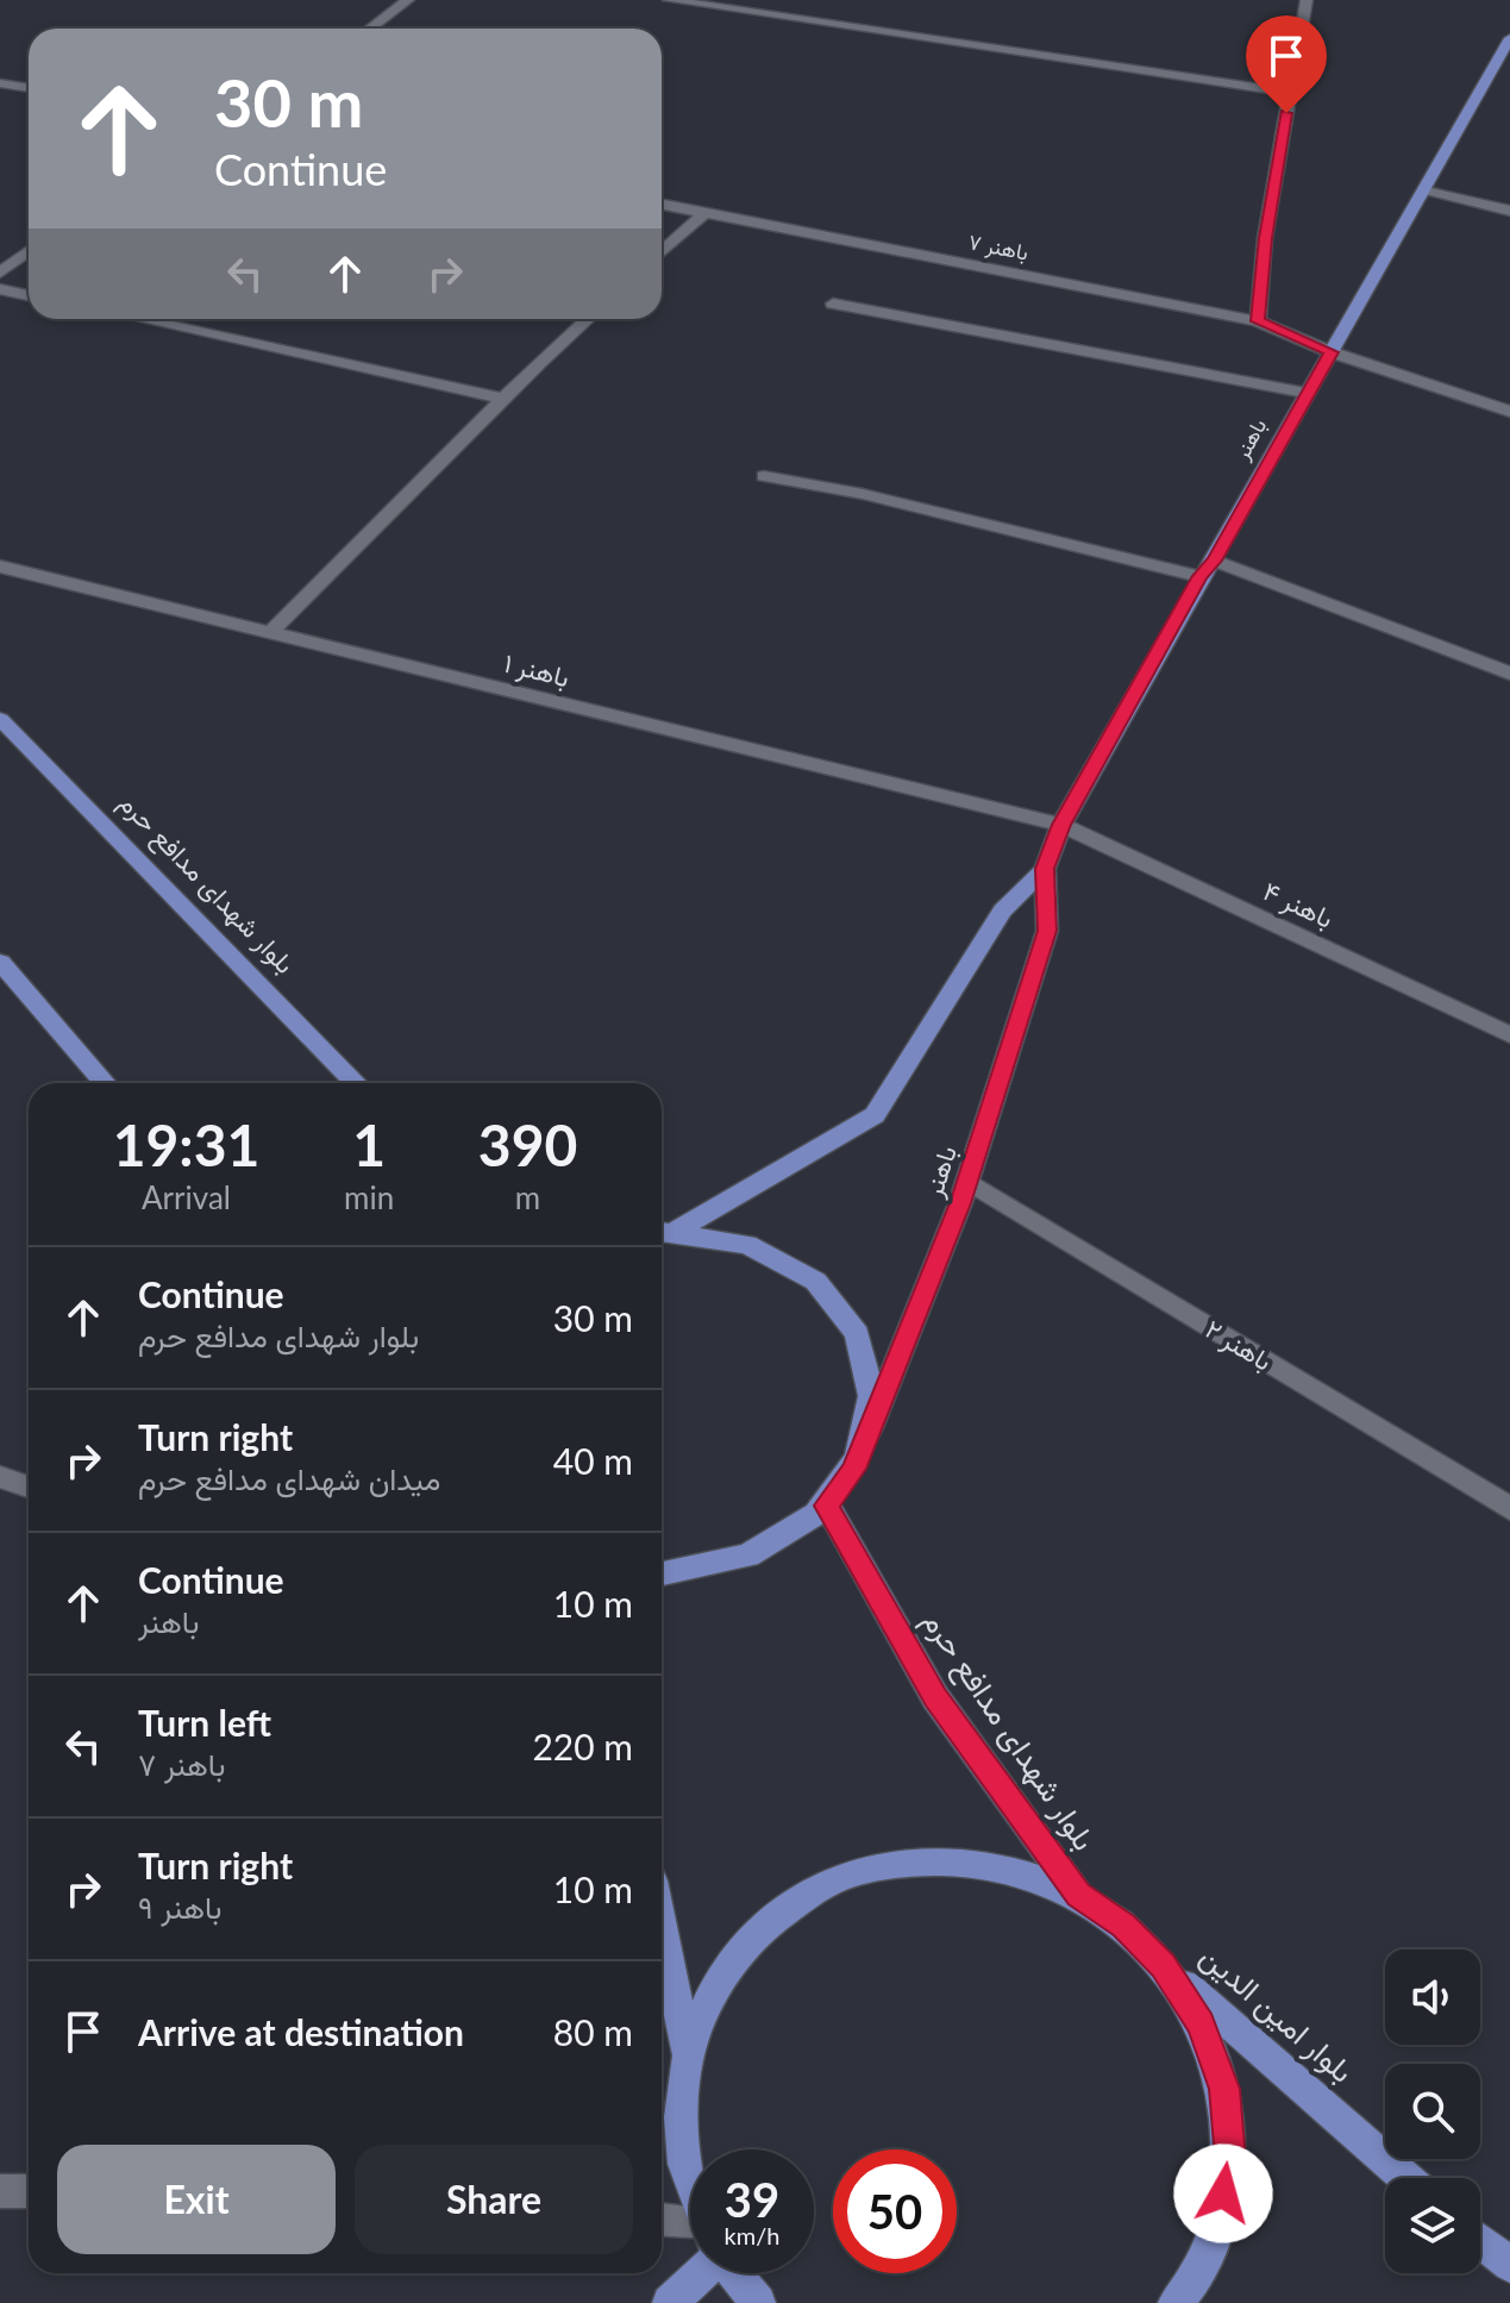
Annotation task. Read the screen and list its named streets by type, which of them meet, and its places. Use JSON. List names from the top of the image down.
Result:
{
  "streets": {
    "main road": ["باهنر", "بلوار شهدای مدافع حرم", "بلوار امین الدین"],
    "street": [
      "باهنر ۷",
      "باهنر ۱",
      "باهنر ۴",
      "باهنر ۲"
    ]
  },
  "crossings": [
    ["باهنر ۷", "باهنر"],
    ["باهنر", "باهنر ۱"],
    ["باهنر", "بلوار شهدای مدافع حرم"],
    ["باهنر", "باهنر ۴"],
    ["باهنر", "باهنر ۲"],
    ["باهنر ۱", "باهنر ۴"]
  ],
  "page": {
    "turn": ["30 m", "Continue"],
    "eta": [
      "19:31",
      "Arrival",
      "1",
      "min",
      "390",
      "m"
    ],
    "list": [
      {
        "name": "Continue",
        "note": "بلوار شهدای مدافع حرم",
        "value": "30 m"
      },
      {
        "name": "Turn right",
        "note": "میدان شهدای مدافع حرم",
        "value": "40 m"
      },
      {
        "name": "Continue",
        "note": "باهنر",
        "value": "10 m"
      },
      {
        "name": "Turn left",
        "note": "باهنر ۷",
        "value": "220 m"
      },
      {
        "name": "Turn right",
        "note": "باهنر ۹",
        "value": "10 m"
      },
      {
        "name": "Arrive at destination",
        "value": "80 m"
      }
    ],
    "buttons": ["Exit", "Share"],
    "speed": "39 km/h",
    "limit": "50"
  }
}
